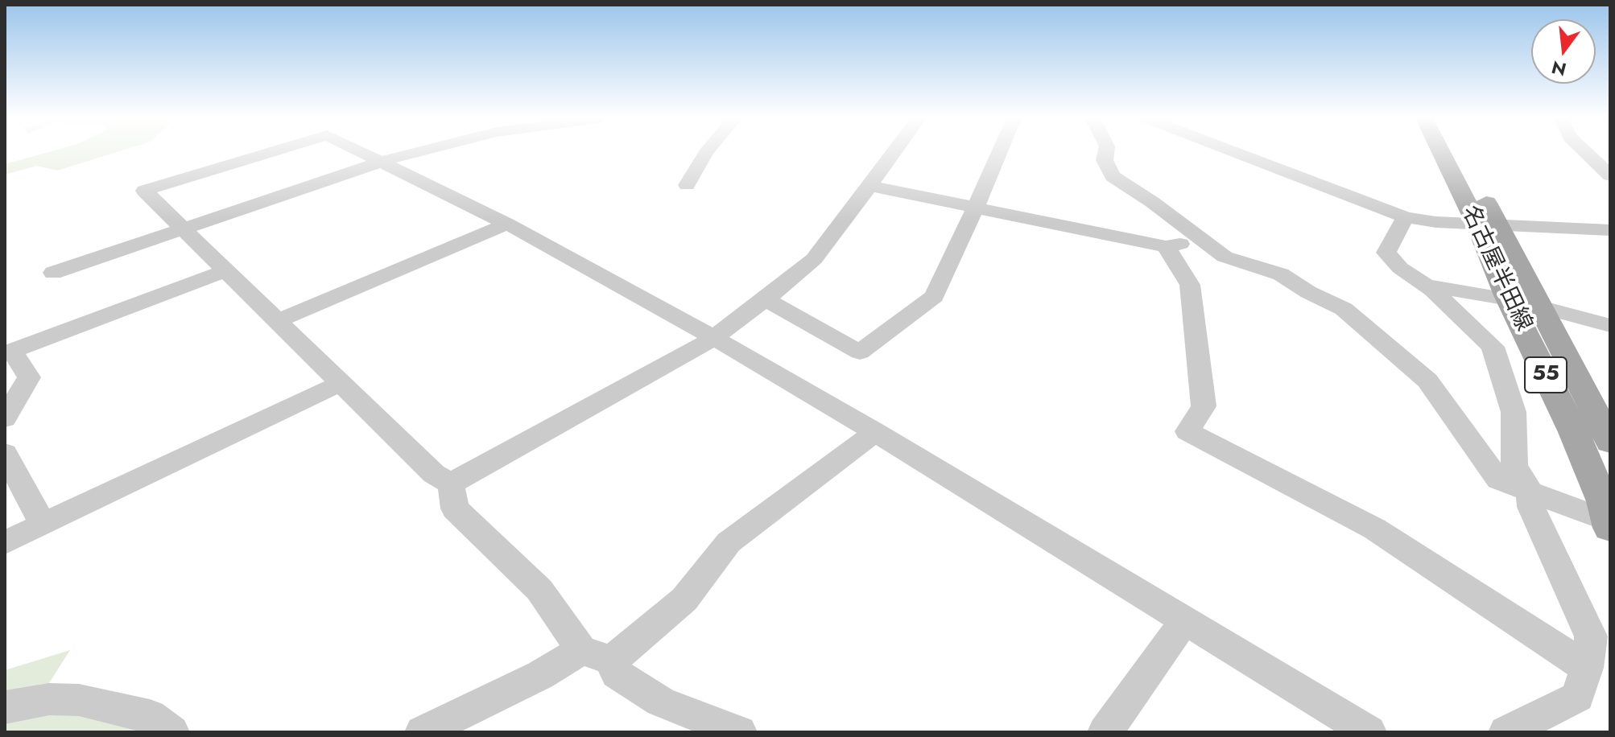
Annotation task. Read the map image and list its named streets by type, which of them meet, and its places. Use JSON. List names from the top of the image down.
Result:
{
  "streets": {
    "main road": ["名古屋半田線", "55"]
  },
  "north": "bottom"
}
